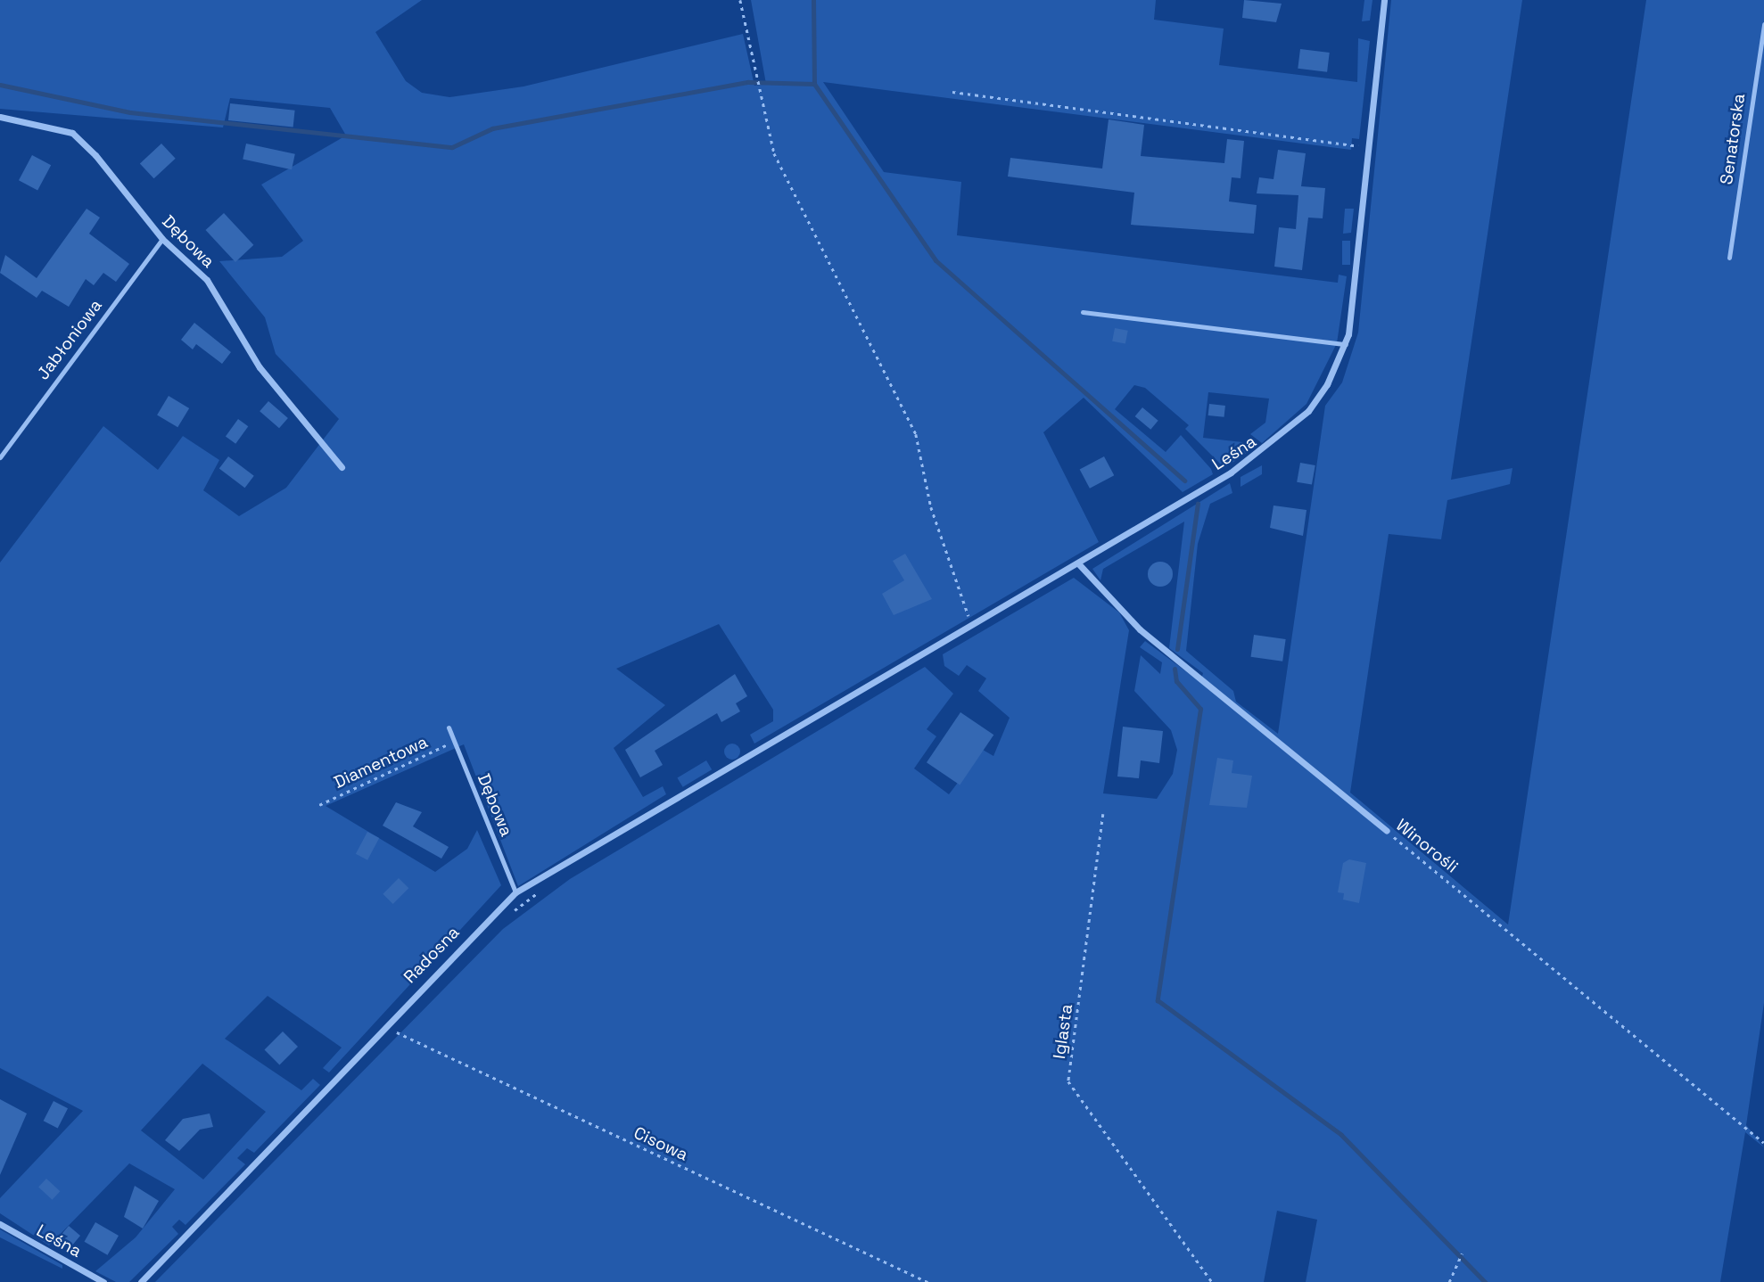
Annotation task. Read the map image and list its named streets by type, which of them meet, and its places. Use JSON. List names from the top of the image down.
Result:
{
  "streets": {
    "street": [
      "Dębowa",
      "Leśna",
      "Winorośli",
      "Radosna"
    ],
    "lane": ["Senatorska", "Jabłoniowa"],
    "path": ["Diamentowa", "Iglasta", "Cisowa"]
  },
  "crossings": [
    ["Dębowa", "Jabłoniowa"],
    ["Dębowa", "Diamentowa"],
    ["Dębowa", "Radosna"],
    ["Leśna", "Winorośli"],
    ["Leśna", "Radosna"],
    ["Radosna", "Cisowa"]
  ]
}
